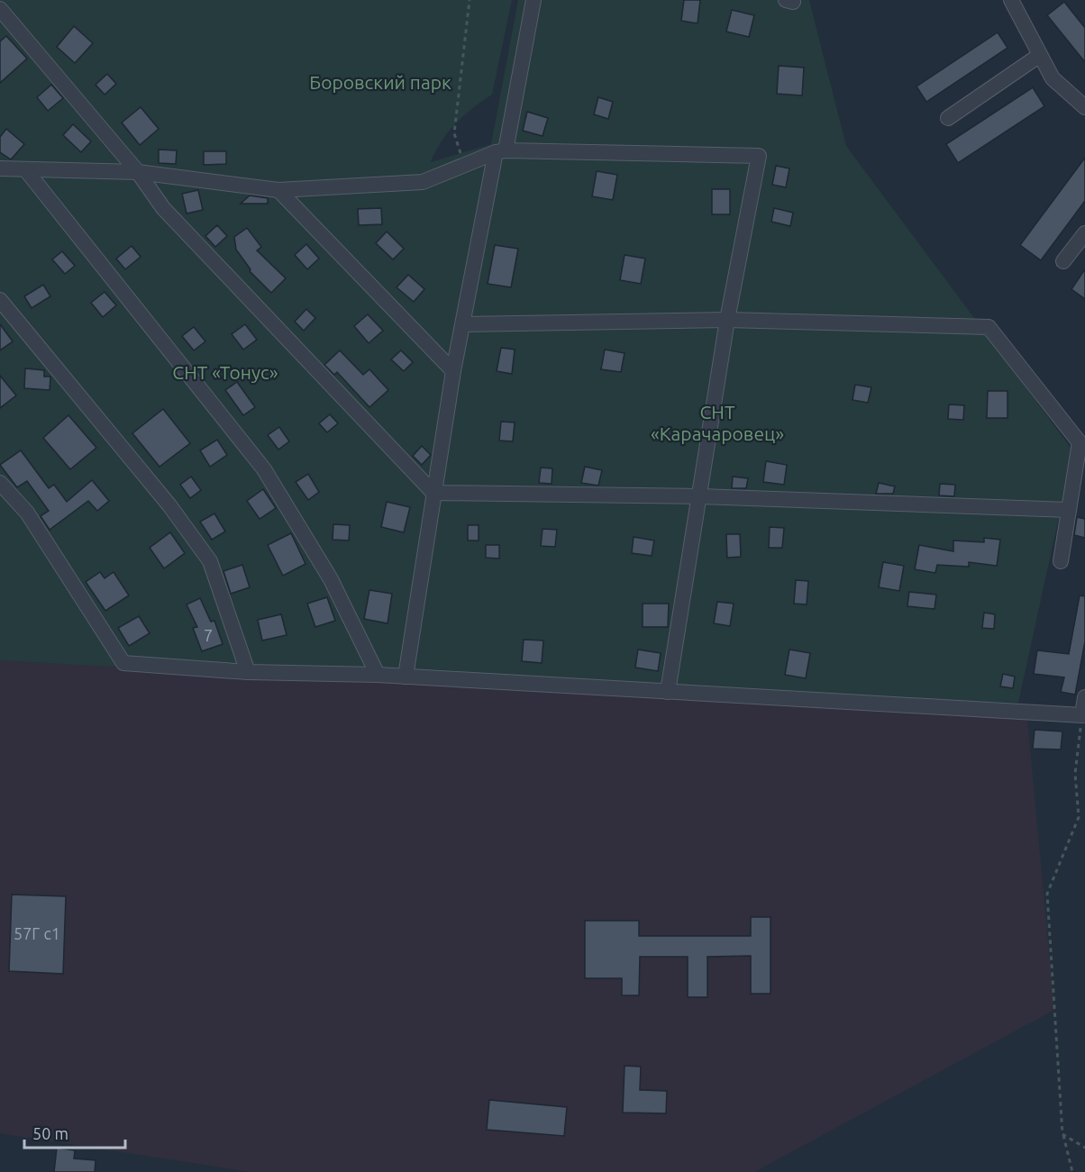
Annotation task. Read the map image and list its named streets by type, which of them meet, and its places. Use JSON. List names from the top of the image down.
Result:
{
  "parks": ["Боровский парк", "СНТ «Тонус»", "СНТ «Карачаровец»"],
  "house_numbers": ["7", "57Г с1"],
  "scale_bar": "50 m"
}
